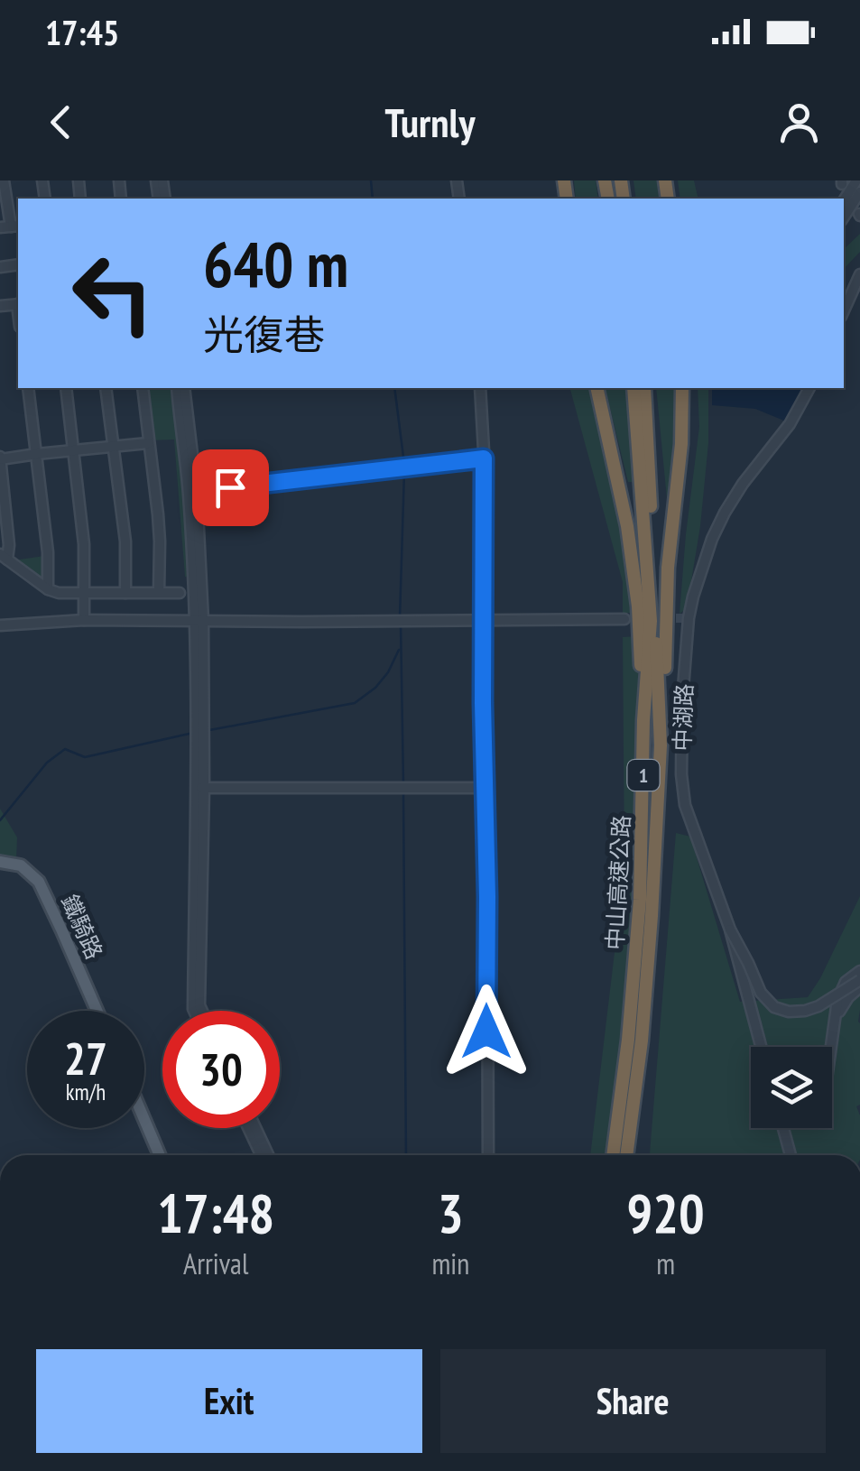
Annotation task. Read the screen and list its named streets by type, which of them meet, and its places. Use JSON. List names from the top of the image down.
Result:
{
  "streets": {
    "highway": ["1", "中山高速公路"],
    "main road": ["鐵騎路"],
    "street": ["中湖路"]
  },
  "page": {
    "status": "17:45",
    "header": "Turnly",
    "turn": ["640 m", "光復巷"],
    "speed": "27 km/h",
    "limit": "30",
    "eta": [
      "17:48",
      "Arrival",
      "3",
      "min",
      "920",
      "m"
    ],
    "buttons": ["Exit", "Share"]
  }
}
